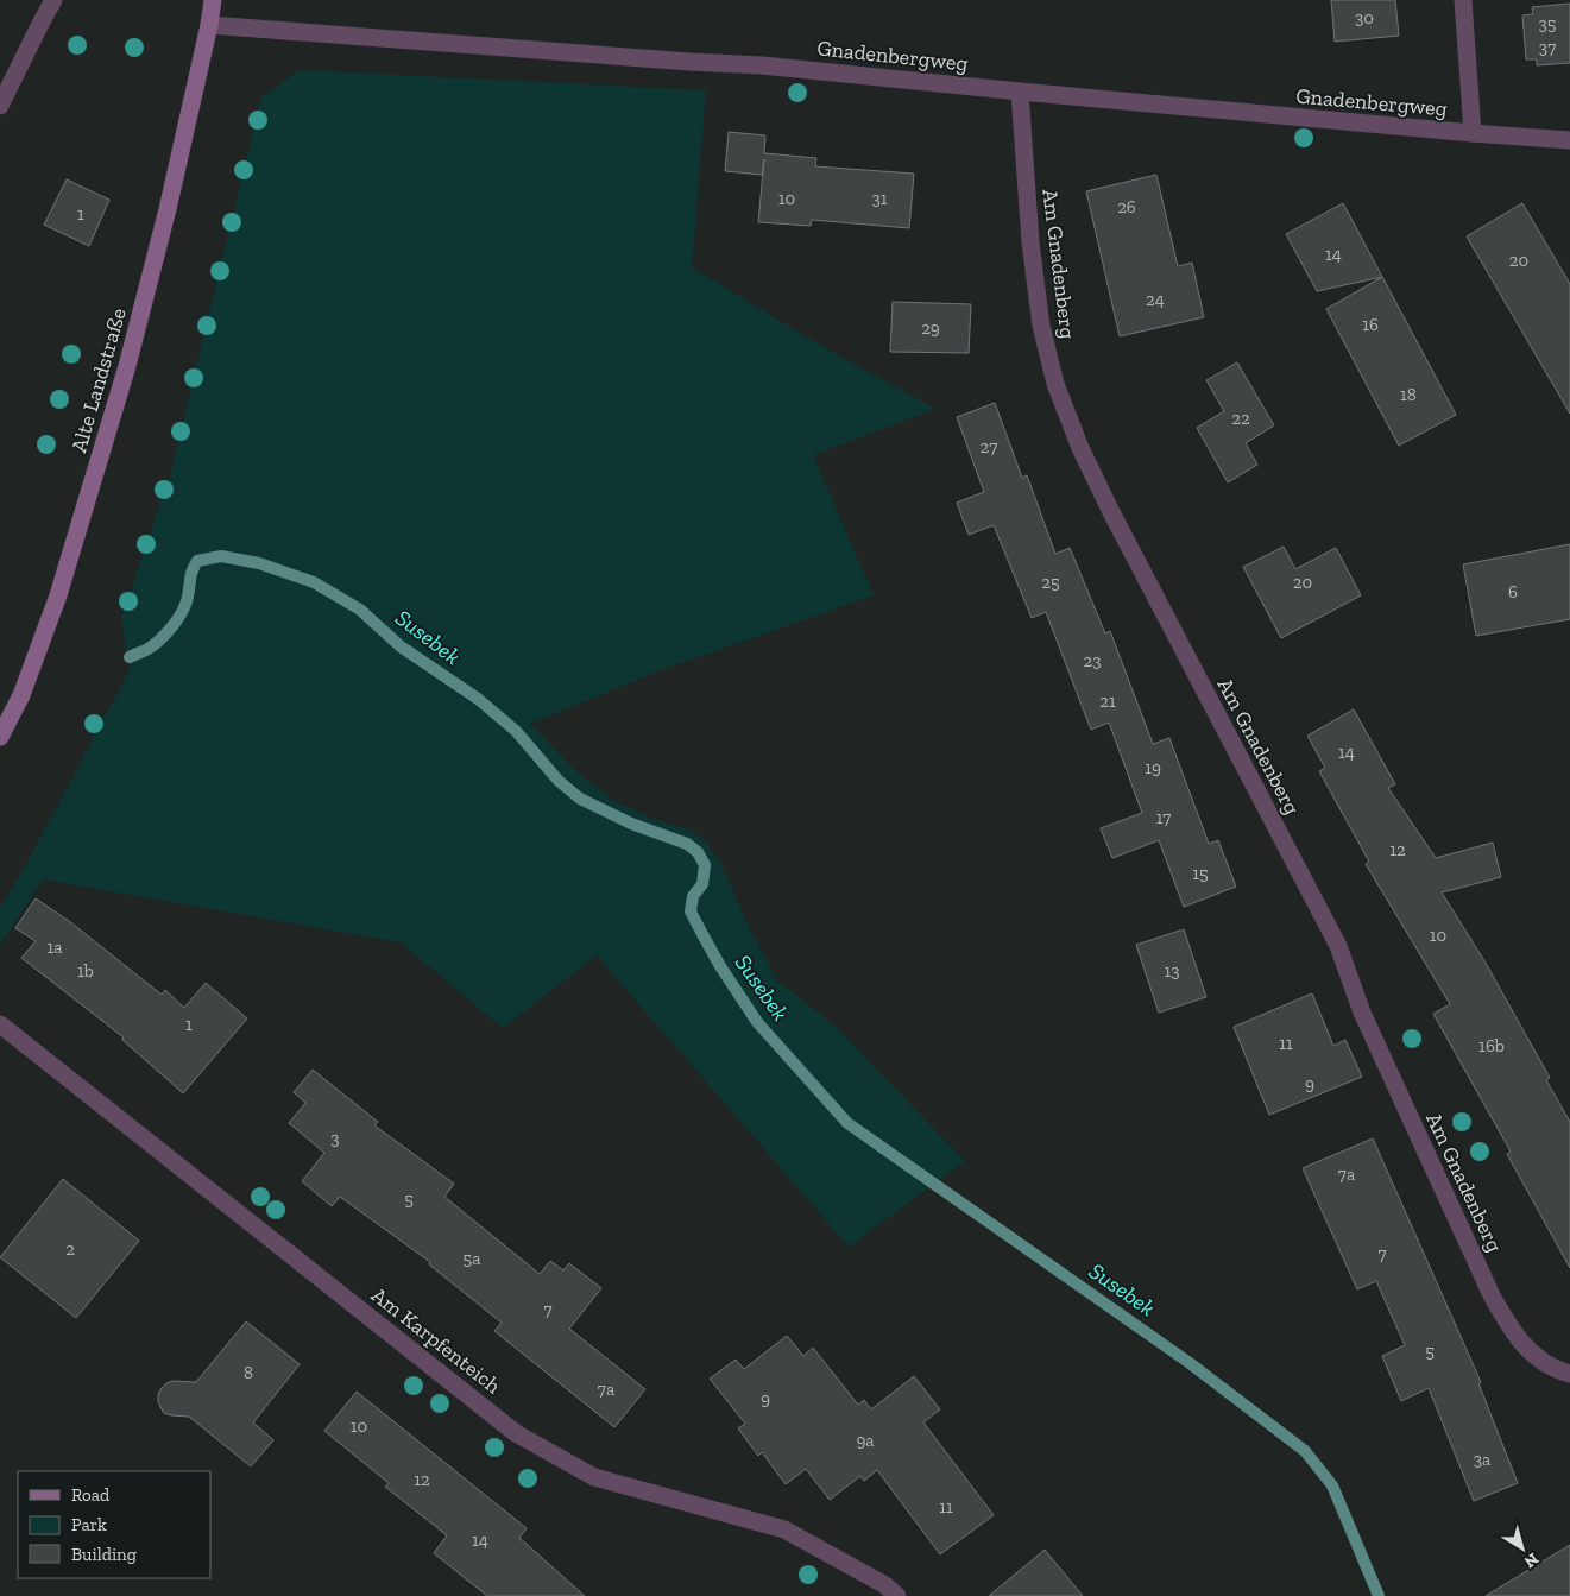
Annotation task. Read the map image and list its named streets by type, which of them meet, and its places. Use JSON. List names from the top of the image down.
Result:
{
  "streets": {
    "main road": ["Alte Landstraße"],
    "street": ["Gnadenbergweg", "Am Gnadenberg", "Am Karpfenteich"]
  },
  "crossings": [
    ["Gnadenbergweg", "Am Gnadenberg"],
    ["Gnadenbergweg", "Alte Landstraße"]
  ],
  "water": ["Susebek"],
  "house_numbers": [
    "30",
    "35",
    "37",
    "10",
    "31",
    "26",
    "1",
    "14",
    "20",
    "24",
    "16",
    "29",
    "18",
    "22",
    "27",
    "25",
    "20",
    "6",
    "23",
    "21",
    "14",
    "19",
    "17",
    "12",
    "15",
    "10",
    "1a",
    "1b",
    "13",
    "1",
    "11",
    "16b",
    "9",
    "3",
    "7a",
    "5",
    "2",
    "7",
    "5a",
    "7",
    "5",
    "8",
    "7a",
    "9",
    "10",
    "9a",
    "3a",
    "12",
    "11",
    "14"
  ],
  "legend": ["Road", "Park", "Building"],
  "north": "bottom right"
}
